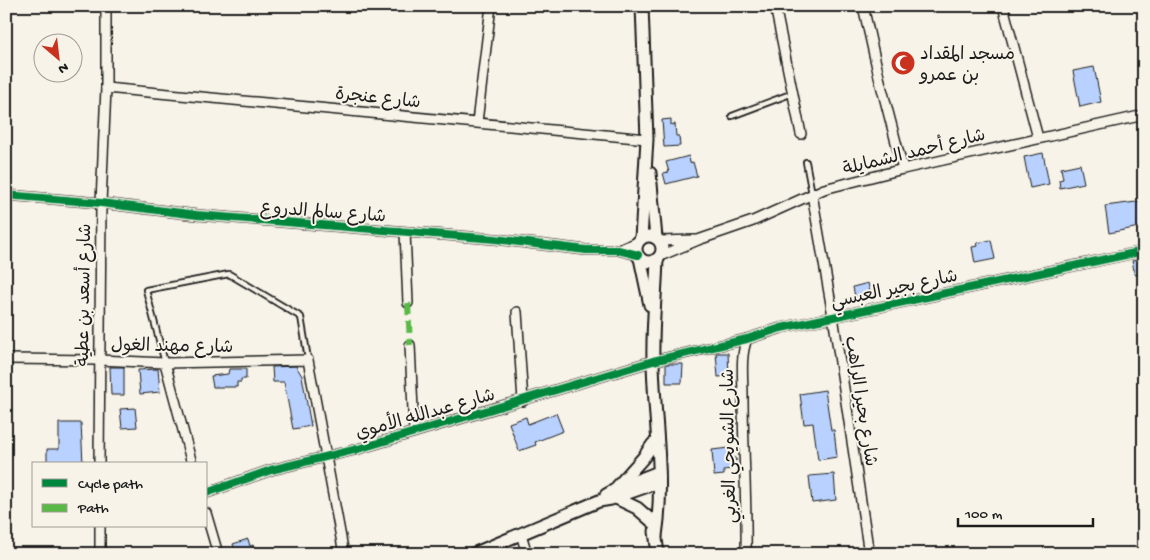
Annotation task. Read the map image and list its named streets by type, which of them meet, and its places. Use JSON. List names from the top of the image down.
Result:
{
  "streets": {
    "street": [
      "شارع عنجرة",
      "شارع أحمد الشمايلة",
      "شارع سالم الدروع",
      "شارع بجير العبسي",
      "شارع أسعد بن عطية",
      "شارع مهند الغول",
      "شارع بحيرا الراهب",
      "شارع عبدالله الأموي",
      "شارع الشويحي الغربي"
    ]
  },
  "crossings": [
    ["شارع عنجرة", "شارع أسعد بن عطية"],
    ["شارع أحمد الشمايلة", "شارع سالم الدروع"],
    ["شارع أحمد الشمايلة", "شارع بحيرا الراهب"],
    ["شارع سالم الدروع", "شارع أسعد بن عطية"],
    ["شارع بجير العبسي", "شارع بحيرا الراهب"],
    ["شارع بجير العبسي", "شارع عبدالله الأموي"],
    ["شارع بجير العبسي", "شارع الشويحي الغربي"],
    ["شارع أسعد بن عطية", "شارع مهند الغول"]
  ],
  "places": {
    "mosque": ["مسجد المقداد بن عمرو"]
  },
  "legend": ["Cycle path", "Path"],
  "scale_bar": "100 m",
  "north": "bottom right"
}
